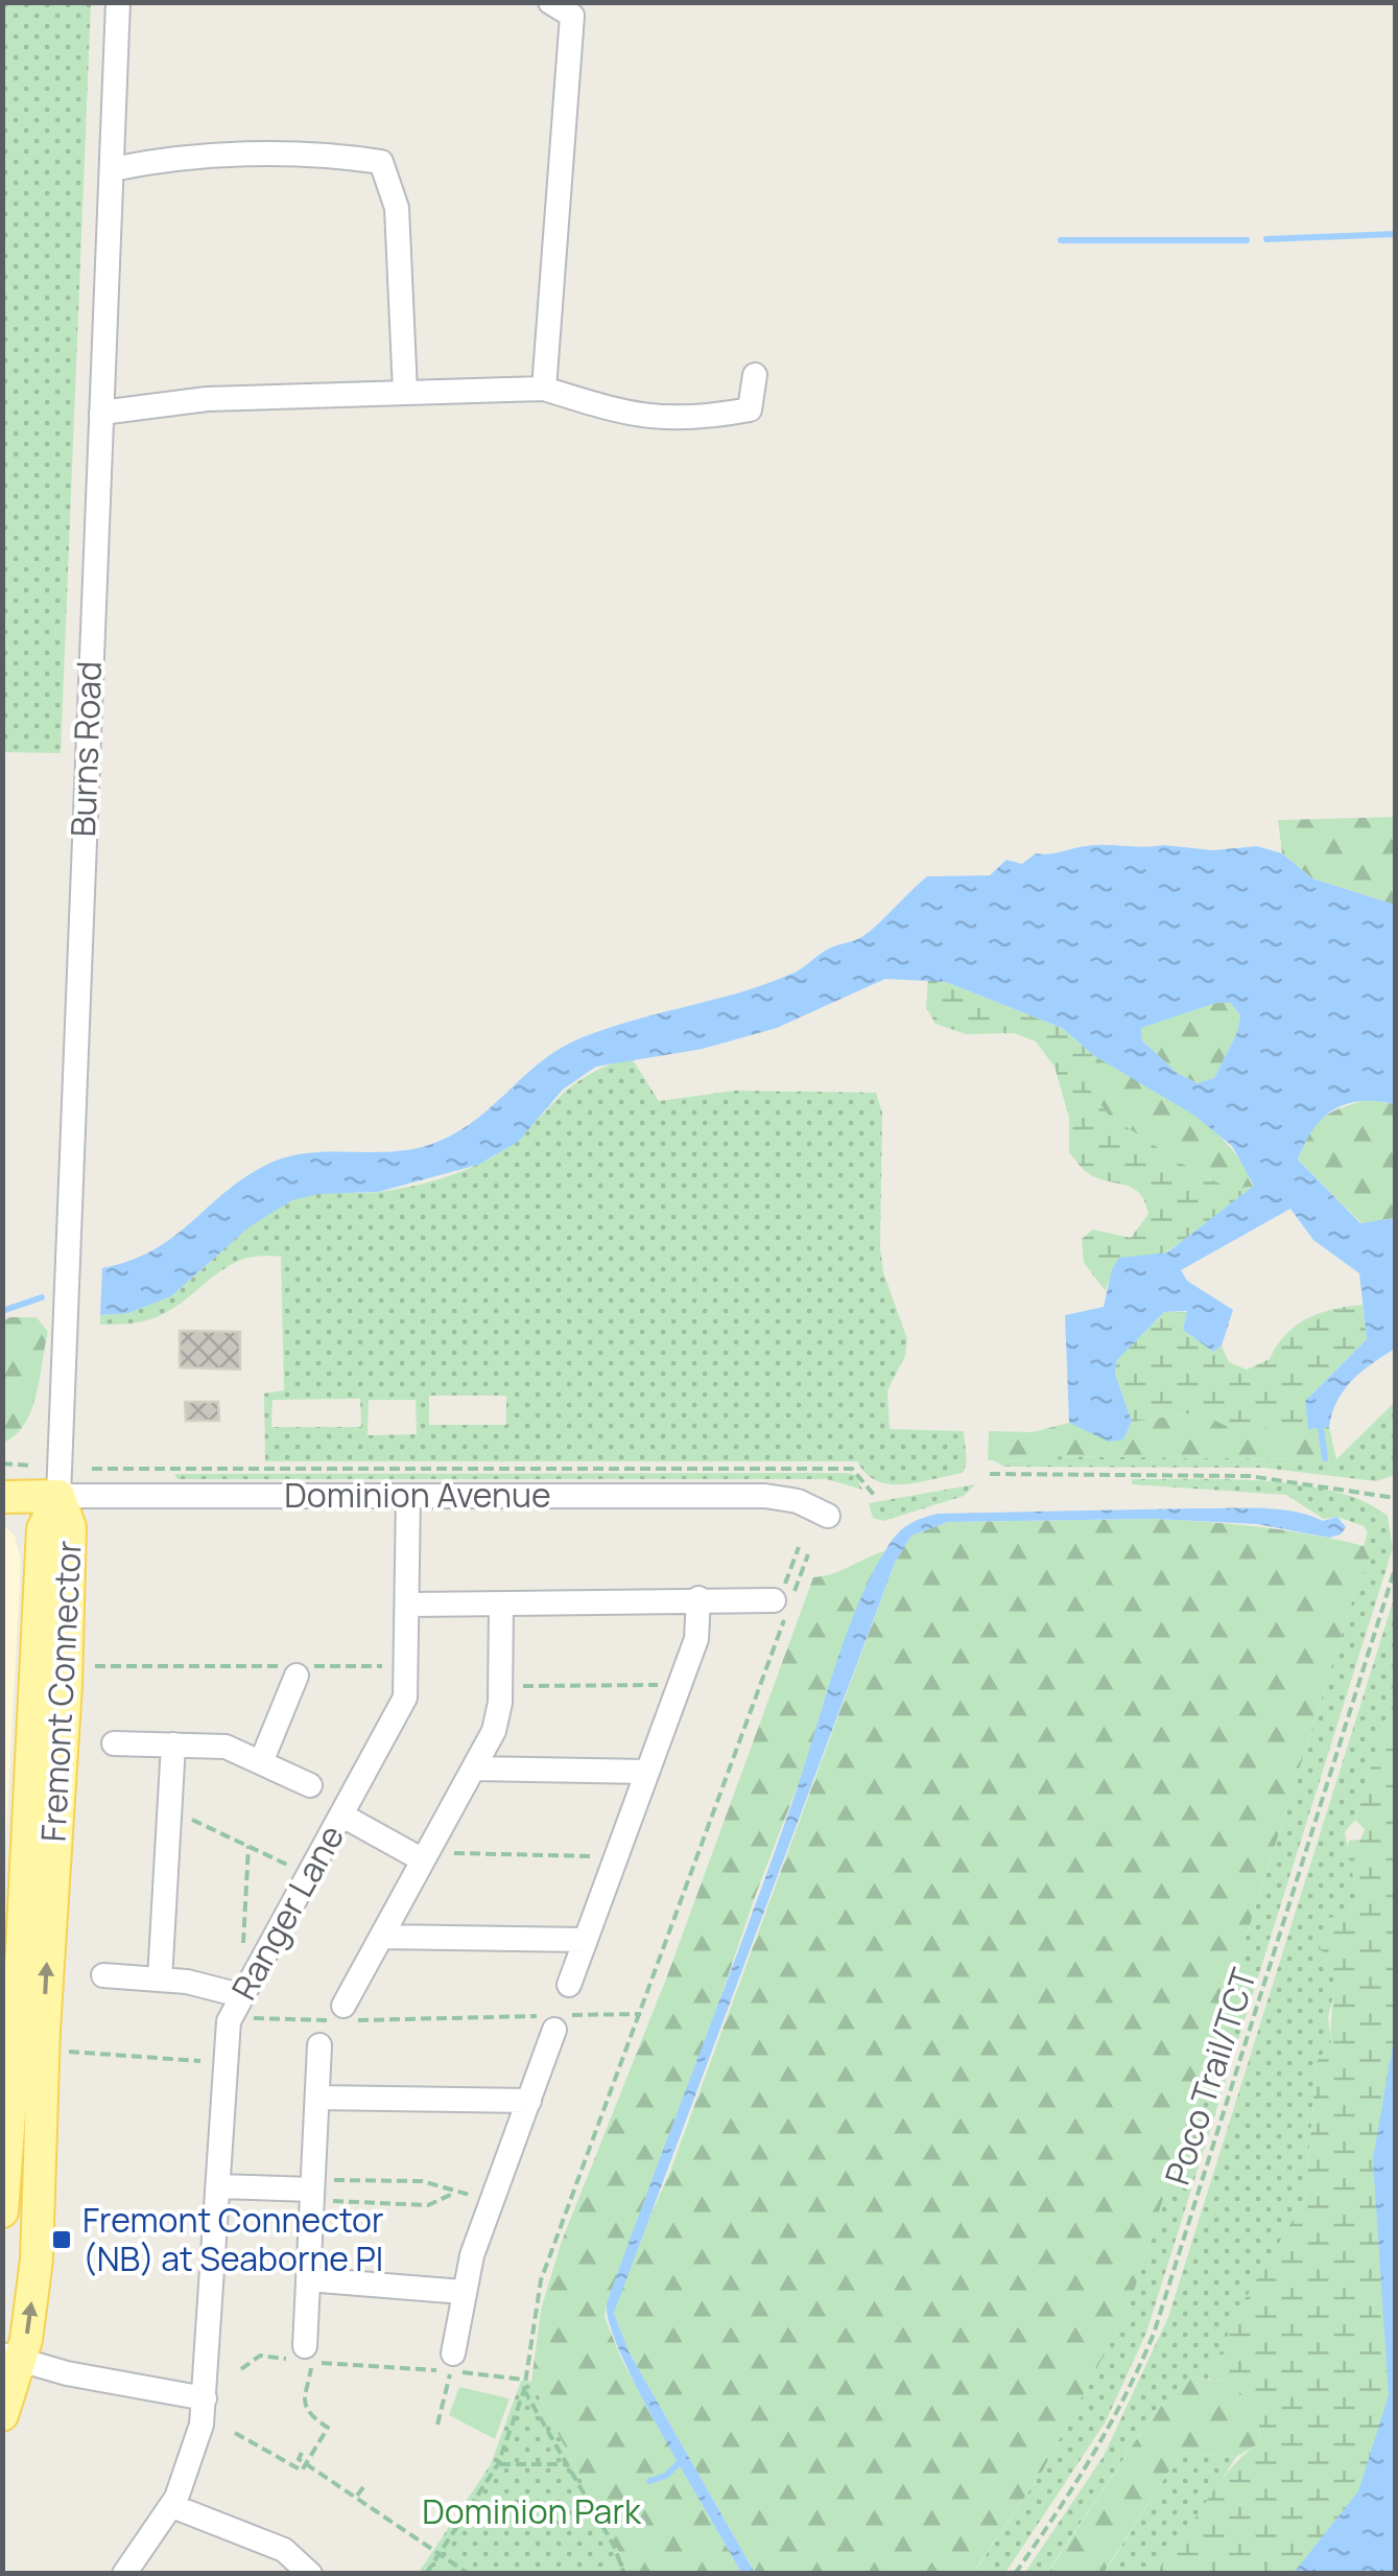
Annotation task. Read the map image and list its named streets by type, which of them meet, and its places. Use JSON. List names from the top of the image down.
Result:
{
  "streets": {
    "main road": ["Dominion Avenue", "Fremont Connector"],
    "street": ["Burns Road", "Ranger Lane"],
    "path": ["Poco Trail/TCT"]
  },
  "crossings": [
    ["Burns Road", "Dominion Avenue"],
    ["Burns Road", "Fremont Connector"],
    ["Dominion Avenue", "Fremont Connector"],
    ["Dominion Avenue", "Ranger Lane"]
  ],
  "parks": ["Dominion Park"],
  "places": {
    "transit": ["Fremont Connector (NB) at Seaborne Pl"]
  }
}
